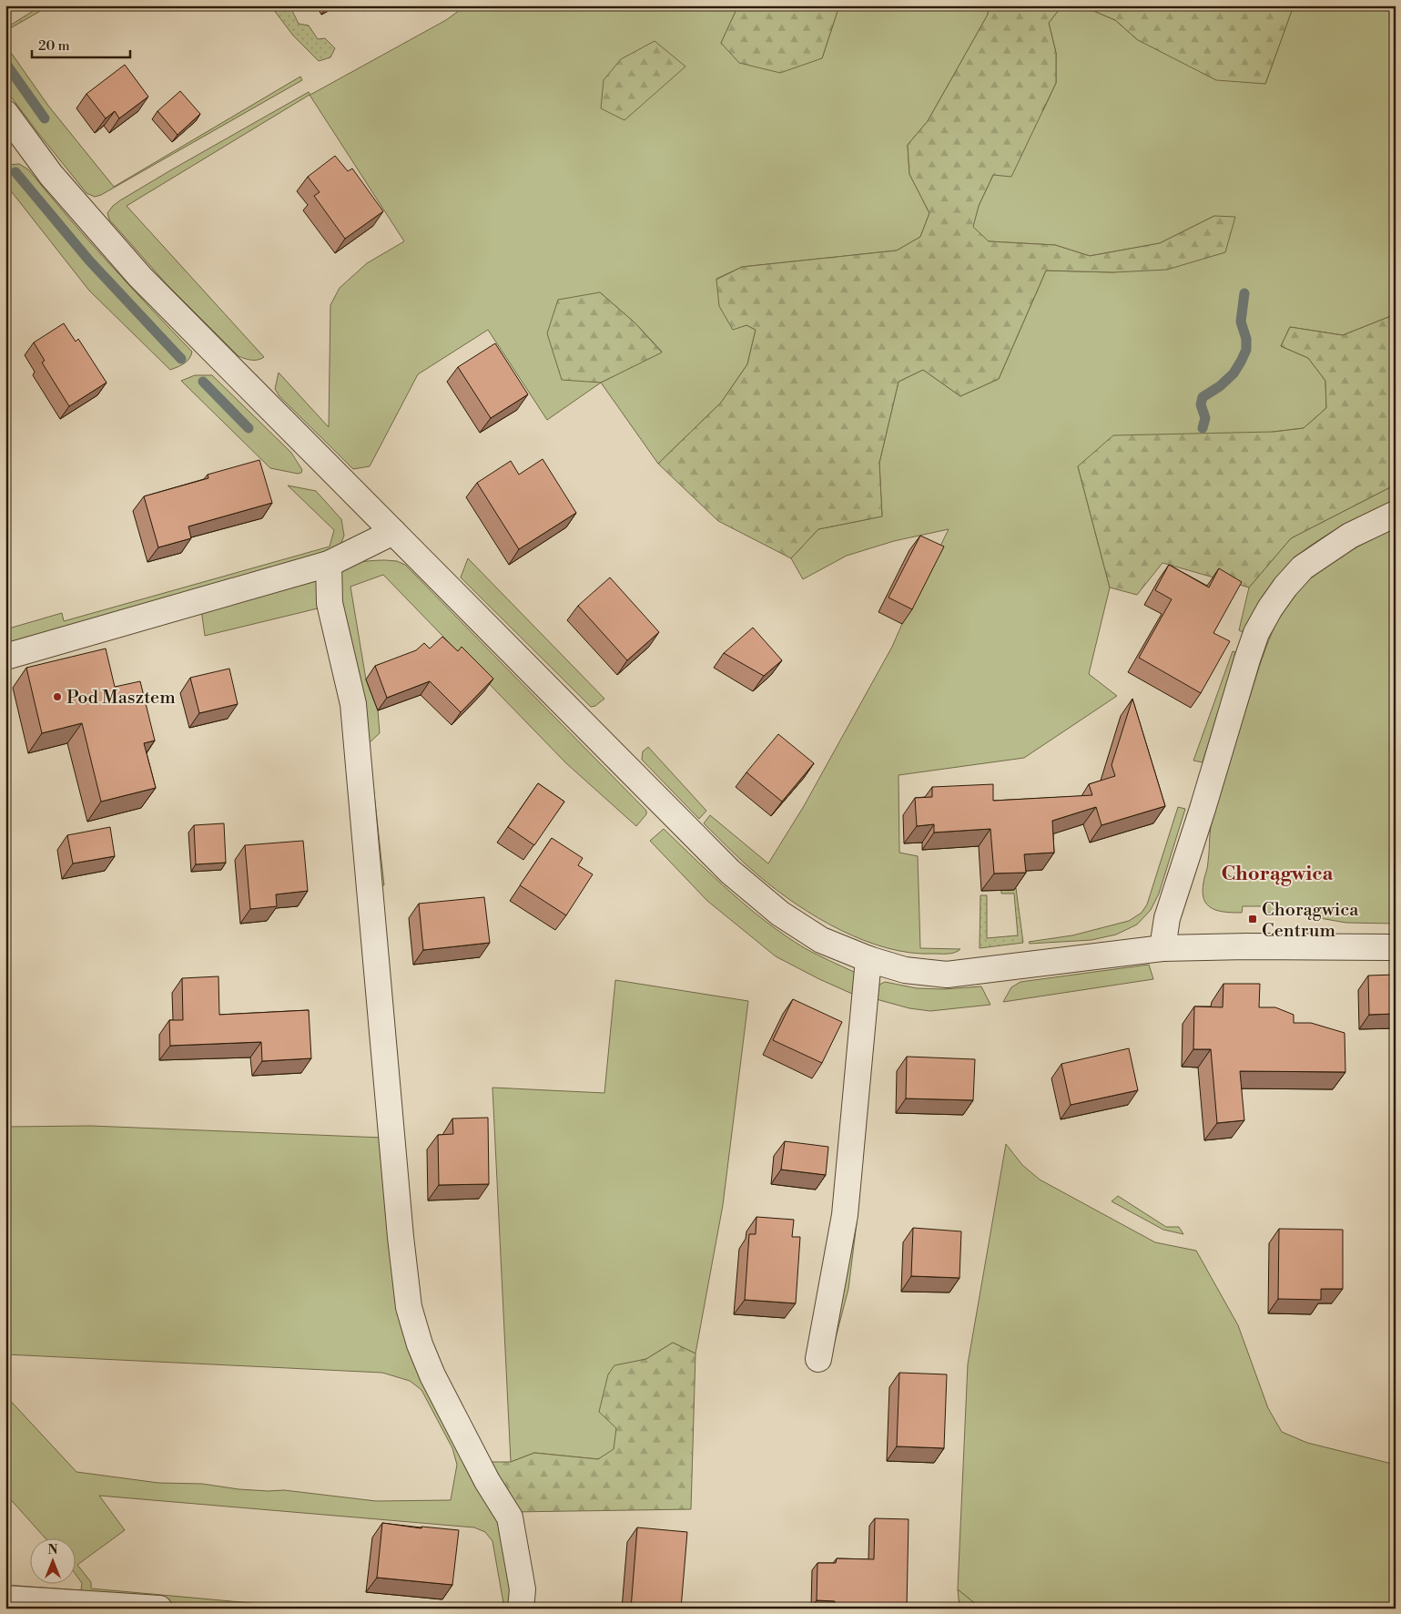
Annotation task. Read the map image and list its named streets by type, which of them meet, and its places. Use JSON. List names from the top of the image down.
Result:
{
  "districts": ["Chorągwica"],
  "places": {
    "other": ["Pod Masztem"],
    "transit": ["Chorągwica Centrum"]
  },
  "scale_bar": "20 m",
  "north": "top"
}
